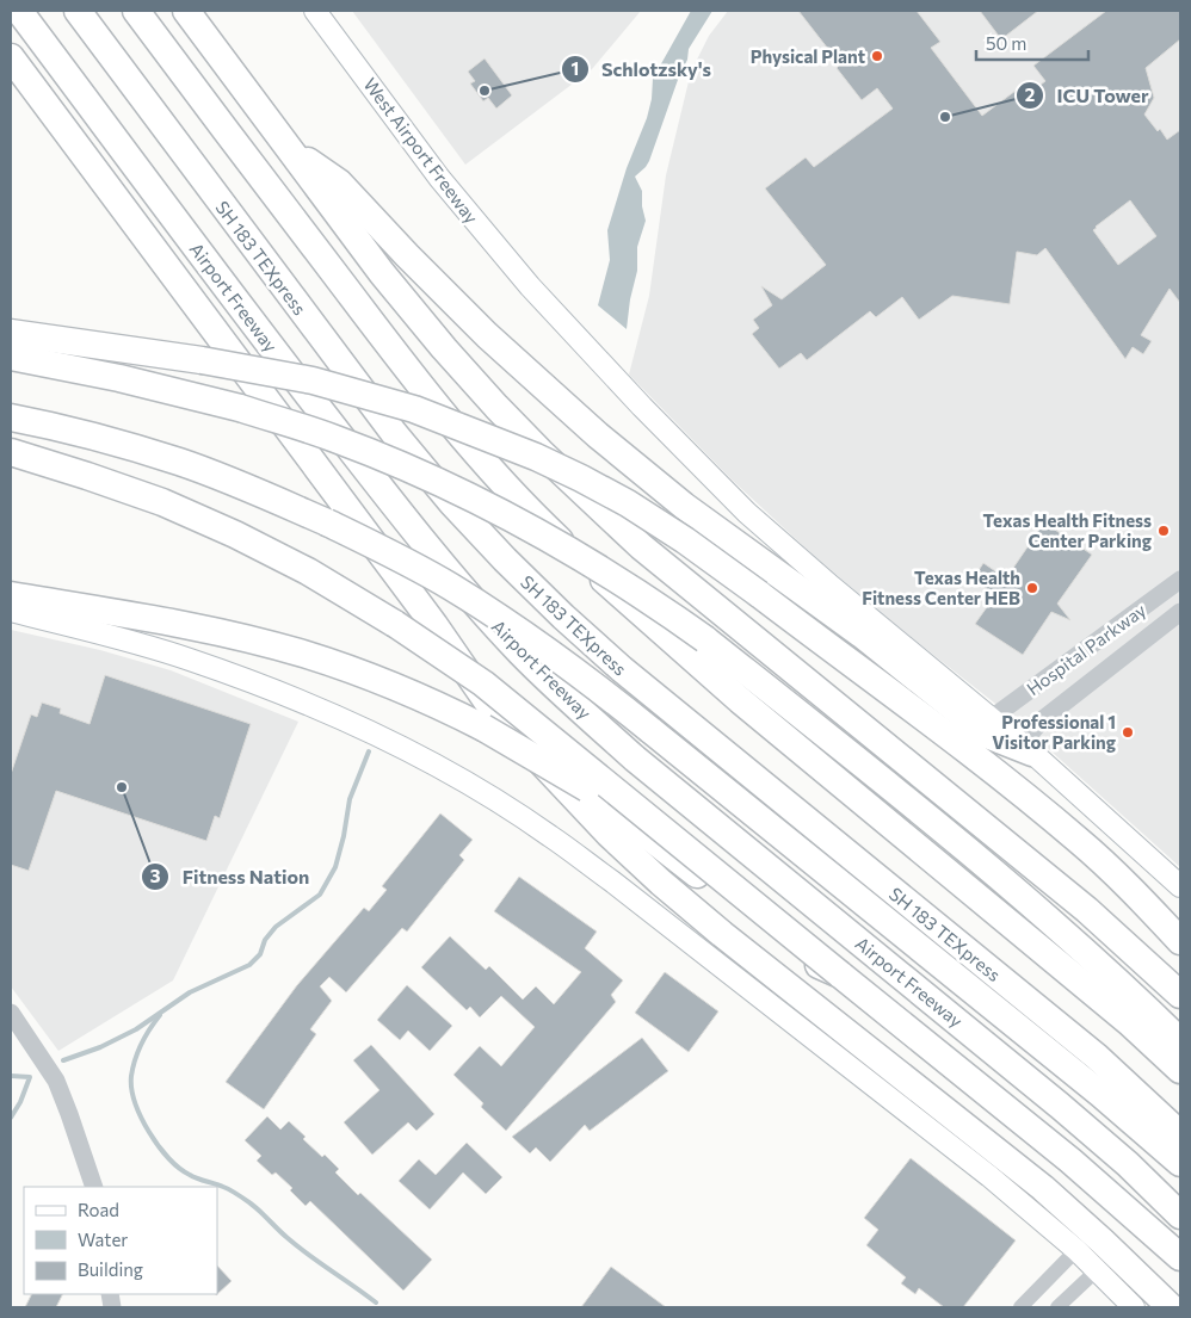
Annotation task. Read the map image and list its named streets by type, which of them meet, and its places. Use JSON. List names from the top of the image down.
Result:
{
  "streets": {
    "highway": ["SH 183 TEXpress", "Airport Freeway"],
    "main road": ["West Airport Freeway"],
    "street": ["Hospital Parkway"]
  },
  "crossings": [
    ["West Airport Freeway", "Hospital Parkway"]
  ],
  "places": [
    "Physical Plant",
    "Schlotzsky's",
    "ICU Tower",
    "Texas Health Fitness Center Parking",
    "Texas Health Fitness Center HEB",
    "Professional 1 Visitor Parking",
    "Fitness Nation"
  ],
  "legend": ["Road", "Water", "Building"],
  "scale_bar": "50 m"
}
